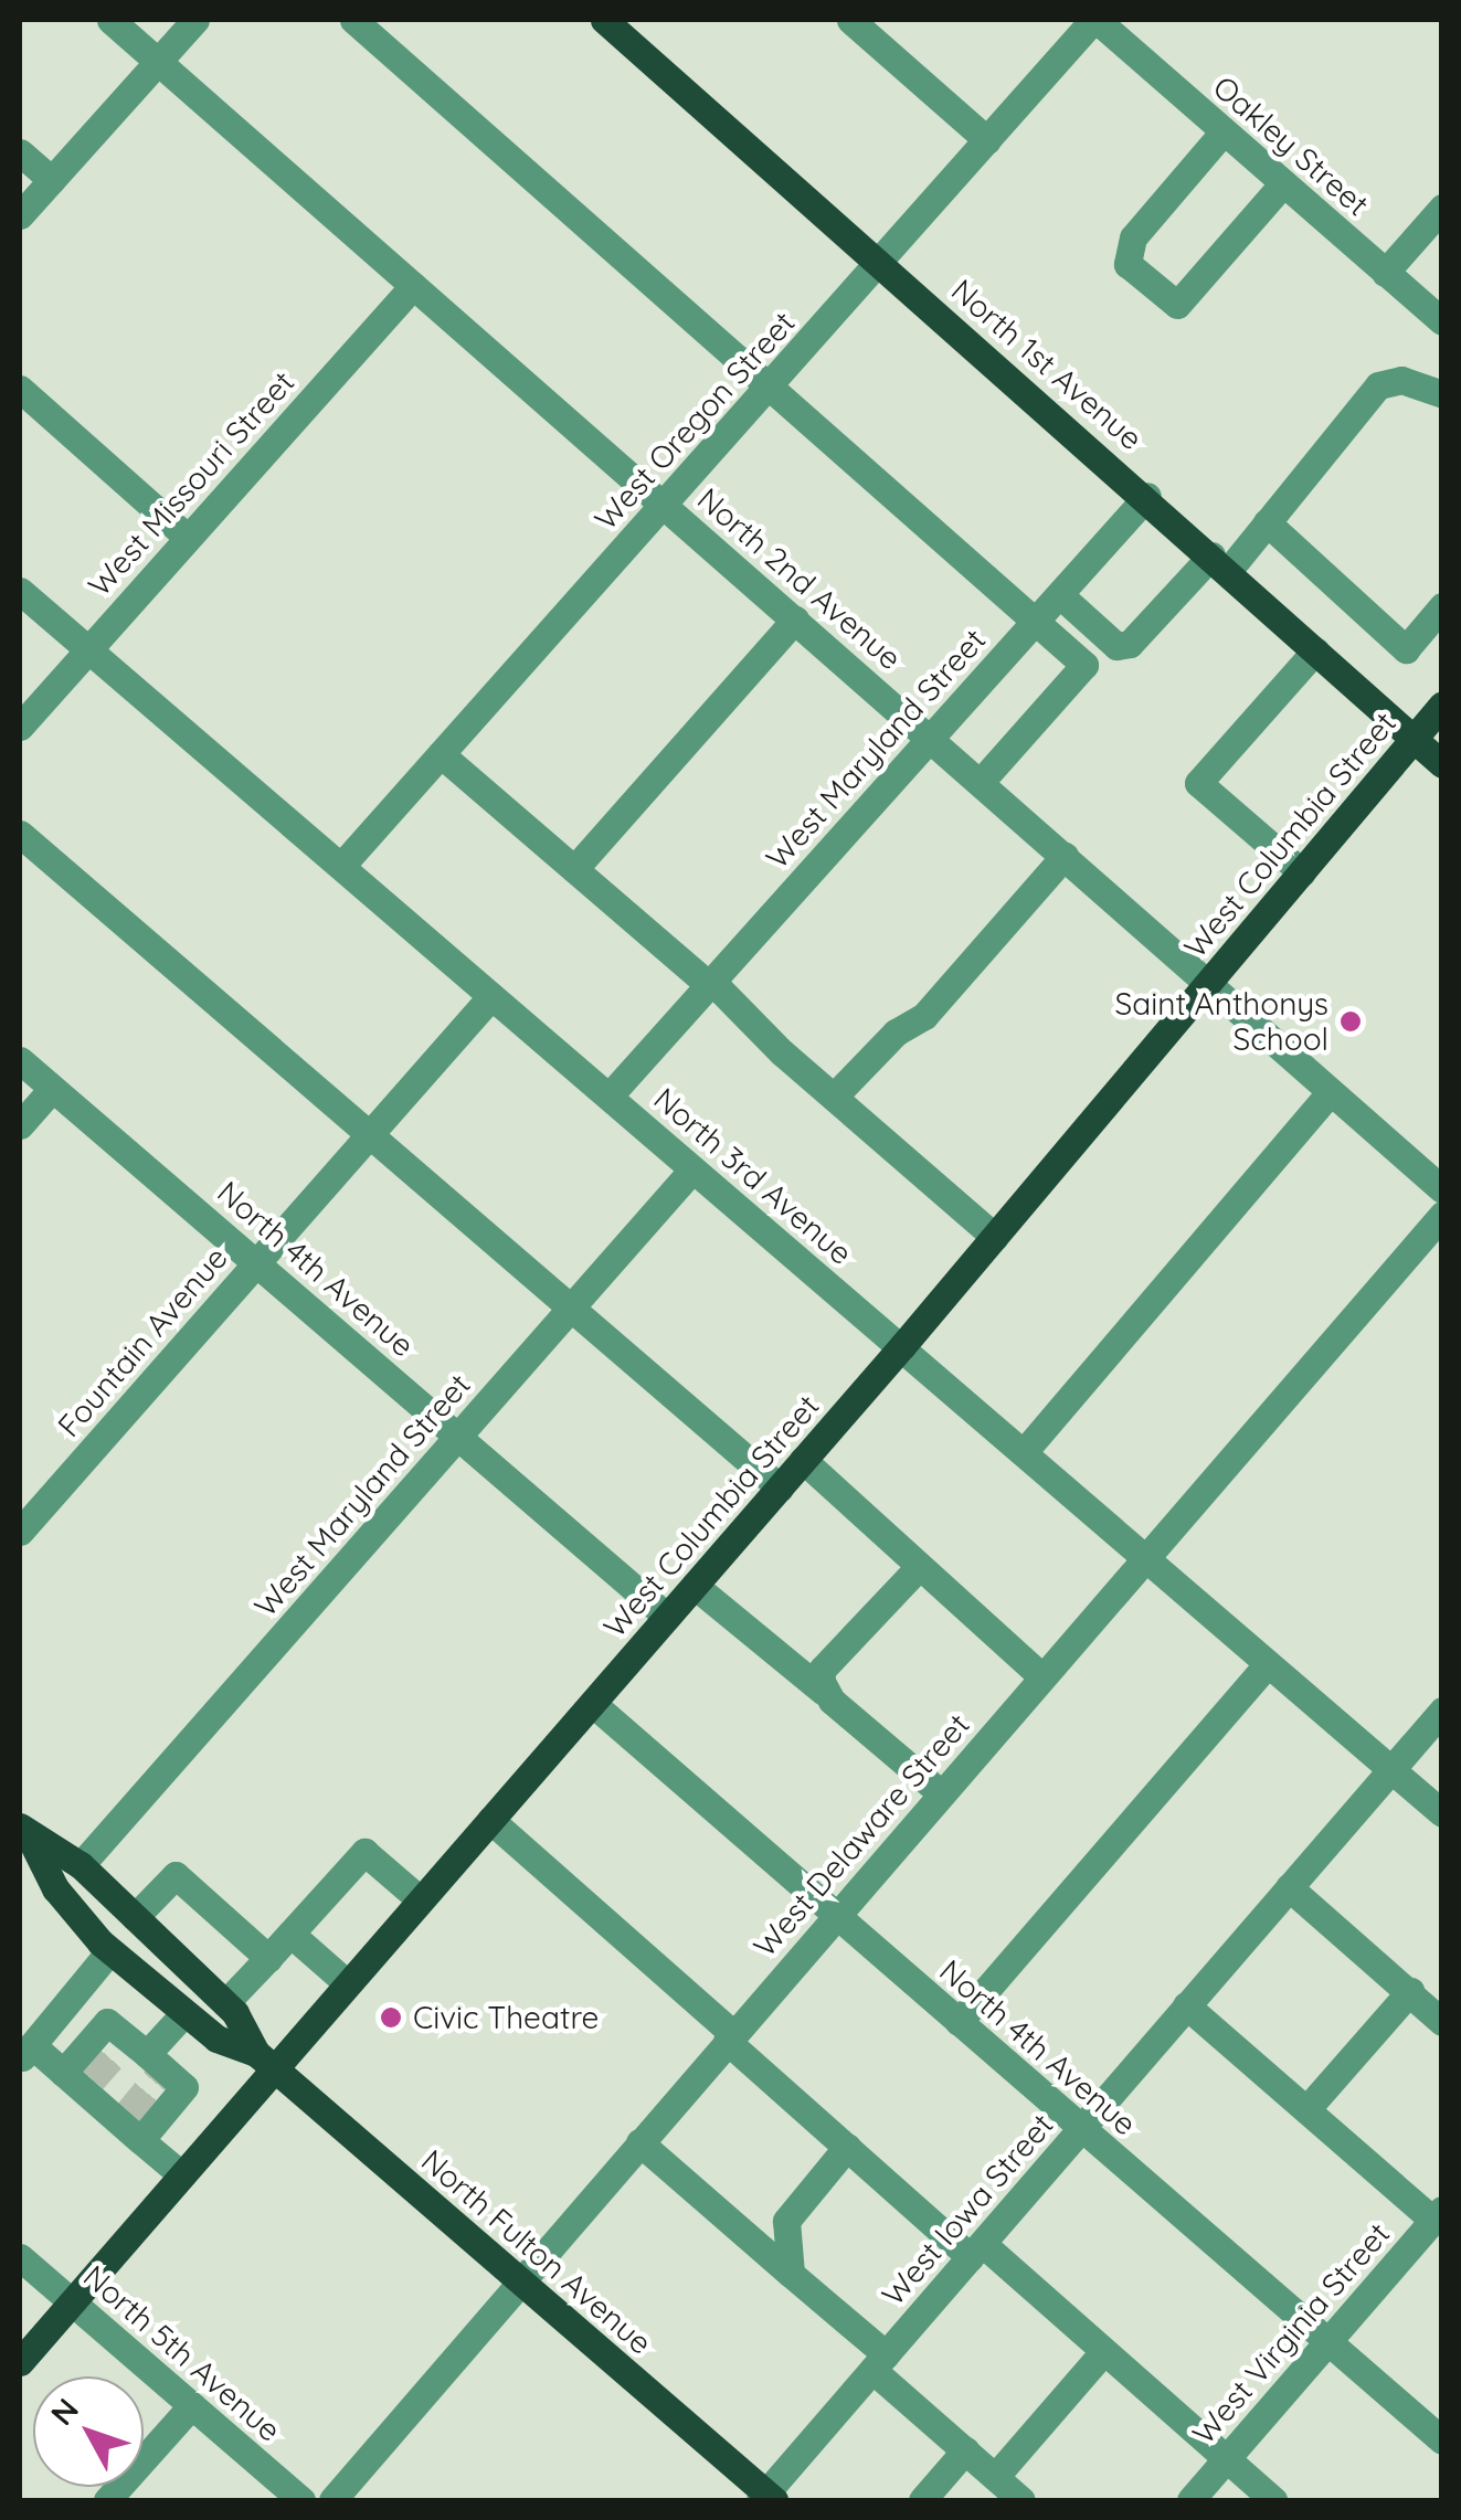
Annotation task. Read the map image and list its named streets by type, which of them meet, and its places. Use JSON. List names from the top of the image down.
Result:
{
  "streets": {
    "main road": ["North 1st Avenue", "West Columbia Street", "North Fulton Avenue"],
    "street": [
      "Oakley Street",
      "West Oregon Street",
      "West Missouri Street",
      "North 2nd Avenue",
      "West Maryland Street",
      "North 3rd Avenue",
      "North 4th Avenue",
      "Fountain Avenue",
      "West Delaware Street",
      "West Iowa Street",
      "West Virginia Street",
      "North 5th Avenue"
    ]
  },
  "crossings": [
    ["Oakley Street", "West Oregon Street"],
    ["North 1st Avenue", "West Oregon Street"],
    ["North 1st Avenue", "West Maryland Street"],
    ["North 1st Avenue", "West Columbia Street"],
    ["West Oregon Street", "North 2nd Avenue"],
    ["West Oregon Street", "North 3rd Avenue"],
    ["West Missouri Street", "North 2nd Avenue"],
    ["West Missouri Street", "North 3rd Avenue"],
    ["North 2nd Avenue", "West Maryland Street"],
    ["North 2nd Avenue", "West Columbia Street"],
    ["West Maryland Street", "North 3rd Avenue"],
    ["West Maryland Street", "North 4th Avenue"],
    ["West Maryland Street", "North Fulton Avenue"],
    ["West Columbia Street", "North 3rd Avenue"],
    ["West Columbia Street", "North 4th Avenue"],
    ["West Columbia Street", "North Fulton Avenue"],
    ["West Columbia Street", "North 5th Avenue"],
    ["North 3rd Avenue", "Fountain Avenue"],
    ["North 3rd Avenue", "West Delaware Street"],
    ["North 3rd Avenue", "West Iowa Street"],
    ["North 4th Avenue", "Fountain Avenue"],
    ["North 4th Avenue", "West Delaware Street"],
    ["North 4th Avenue", "West Iowa Street"],
    ["North 4th Avenue", "West Virginia Street"],
    ["West Delaware Street", "North Fulton Avenue"],
    ["West Iowa Street", "North Fulton Avenue"]
  ],
  "places": ["Saint Anthonys School", "Civic Theatre"],
  "north": "top left"
}
